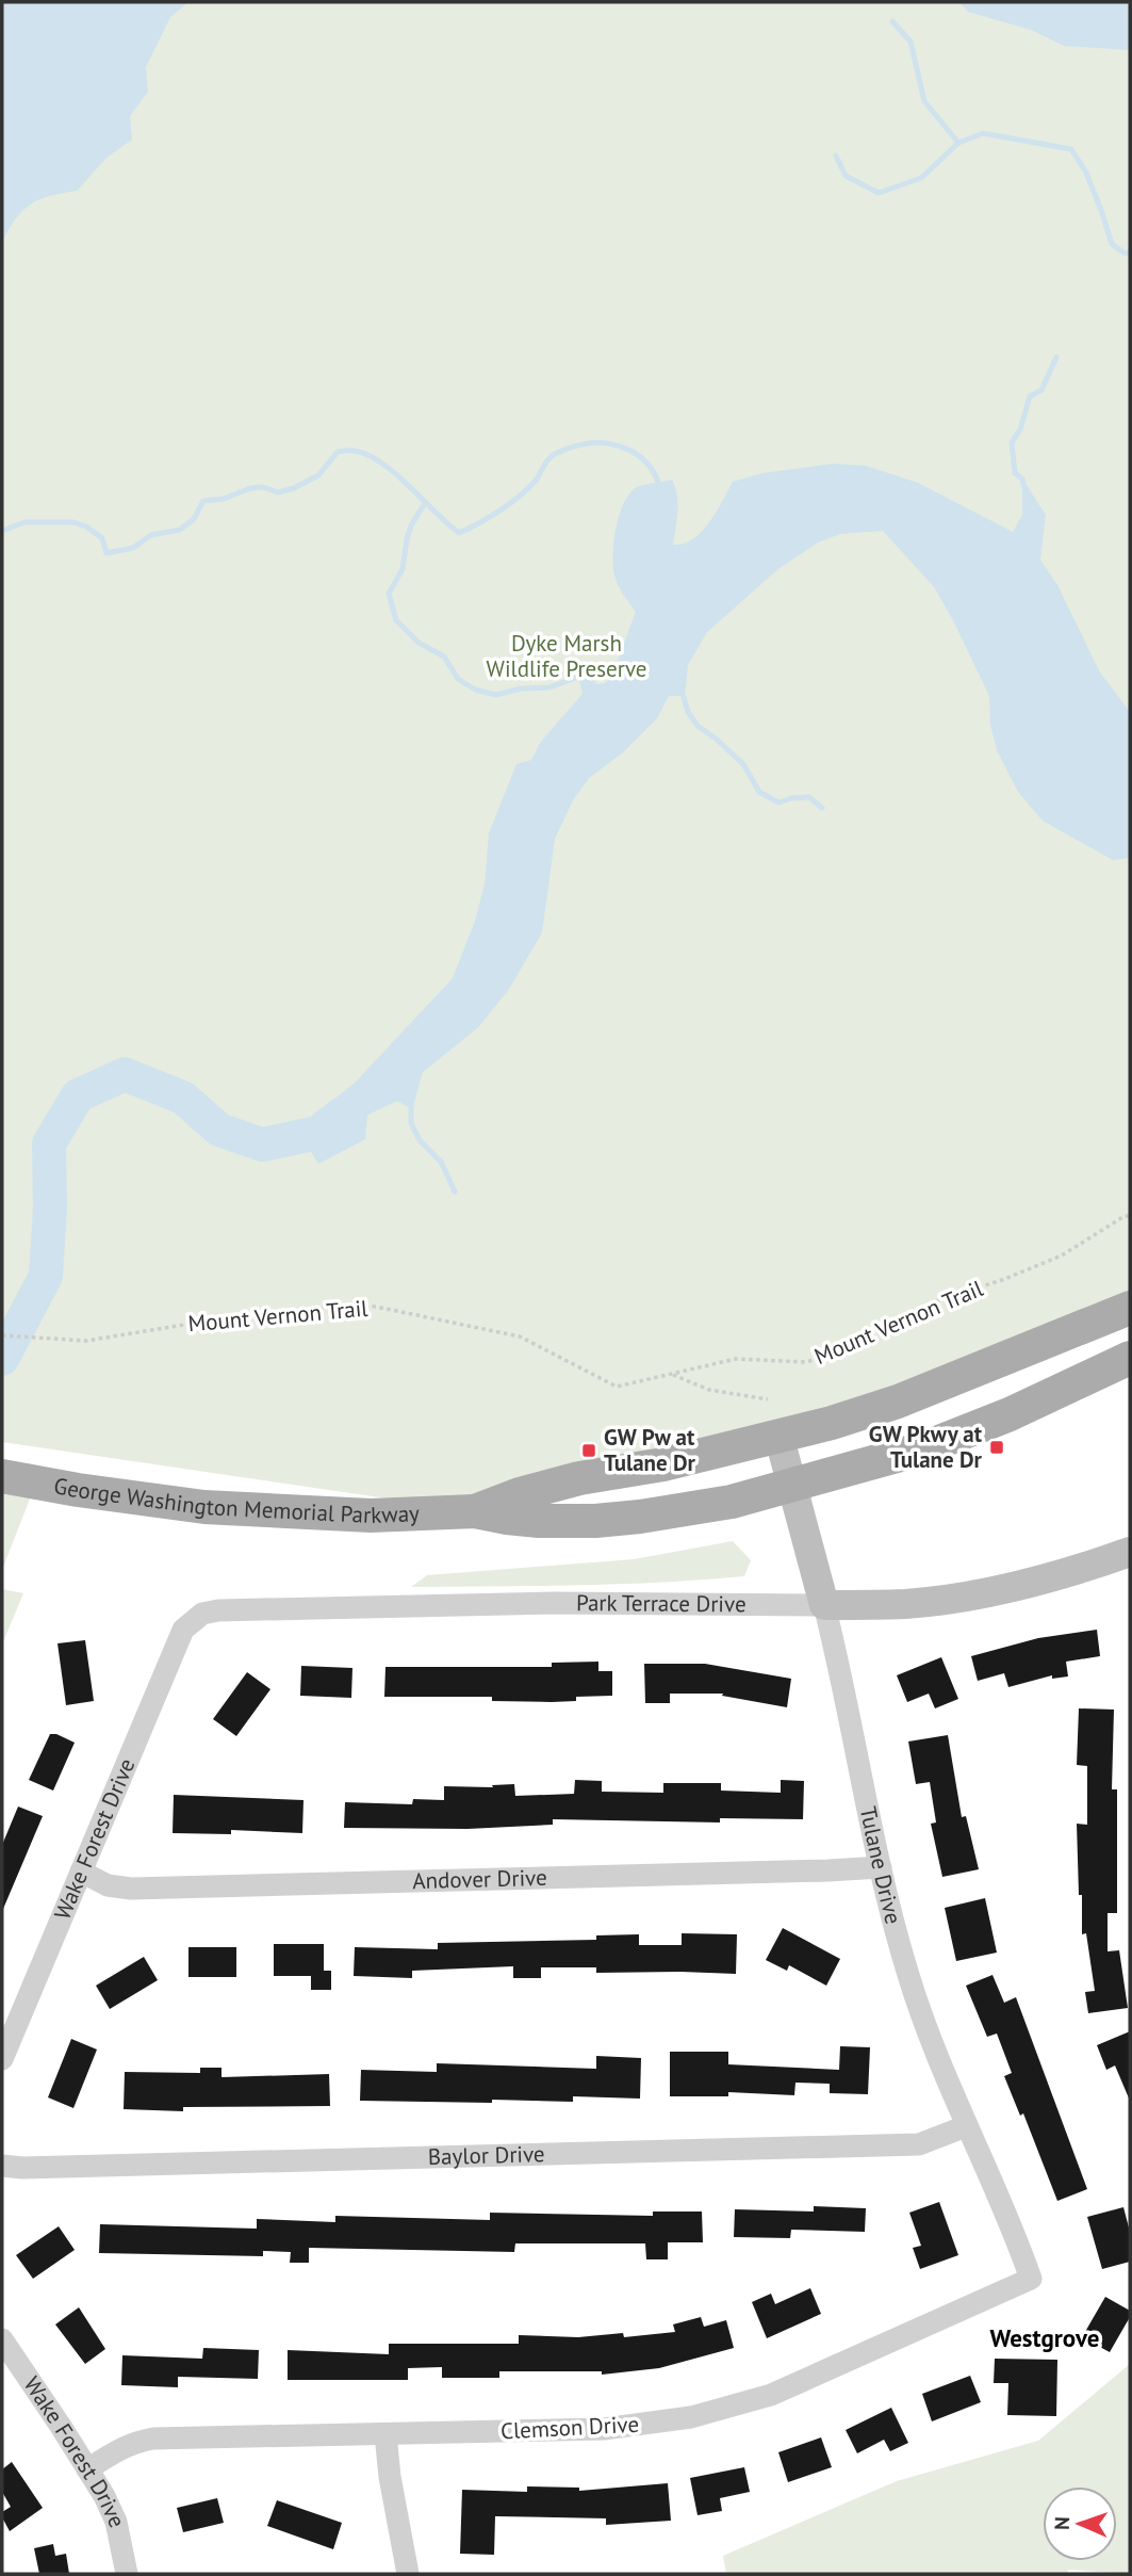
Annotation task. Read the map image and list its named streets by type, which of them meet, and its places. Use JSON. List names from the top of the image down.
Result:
{
  "streets": {
    "main road": ["George Washington Memorial Parkway"],
    "street": [
      "Park Terrace Drive",
      "Wake Forest Drive",
      "Tulane Drive",
      "Andover Drive",
      "Baylor Drive",
      "Clemson Drive"
    ],
    "path": ["Mount Vernon Trail"]
  },
  "crossings": [
    ["George Washington Memorial Parkway", "Tulane Drive"],
    ["Park Terrace Drive", "Wake Forest Drive"],
    ["Park Terrace Drive", "Tulane Drive"],
    ["Wake Forest Drive", "Andover Drive"],
    ["Wake Forest Drive", "Clemson Drive"],
    ["Tulane Drive", "Andover Drive"],
    ["Tulane Drive", "Baylor Drive"],
    ["Tulane Drive", "Clemson Drive"]
  ],
  "districts": ["Westgrove"],
  "parks": ["Dyke Marsh Wildlife Preserve"],
  "places": {
    "transit": ["GW Pkwy at Tulane Dr", "GW Pw at Tulane Dr"]
  },
  "north": "left"
}
